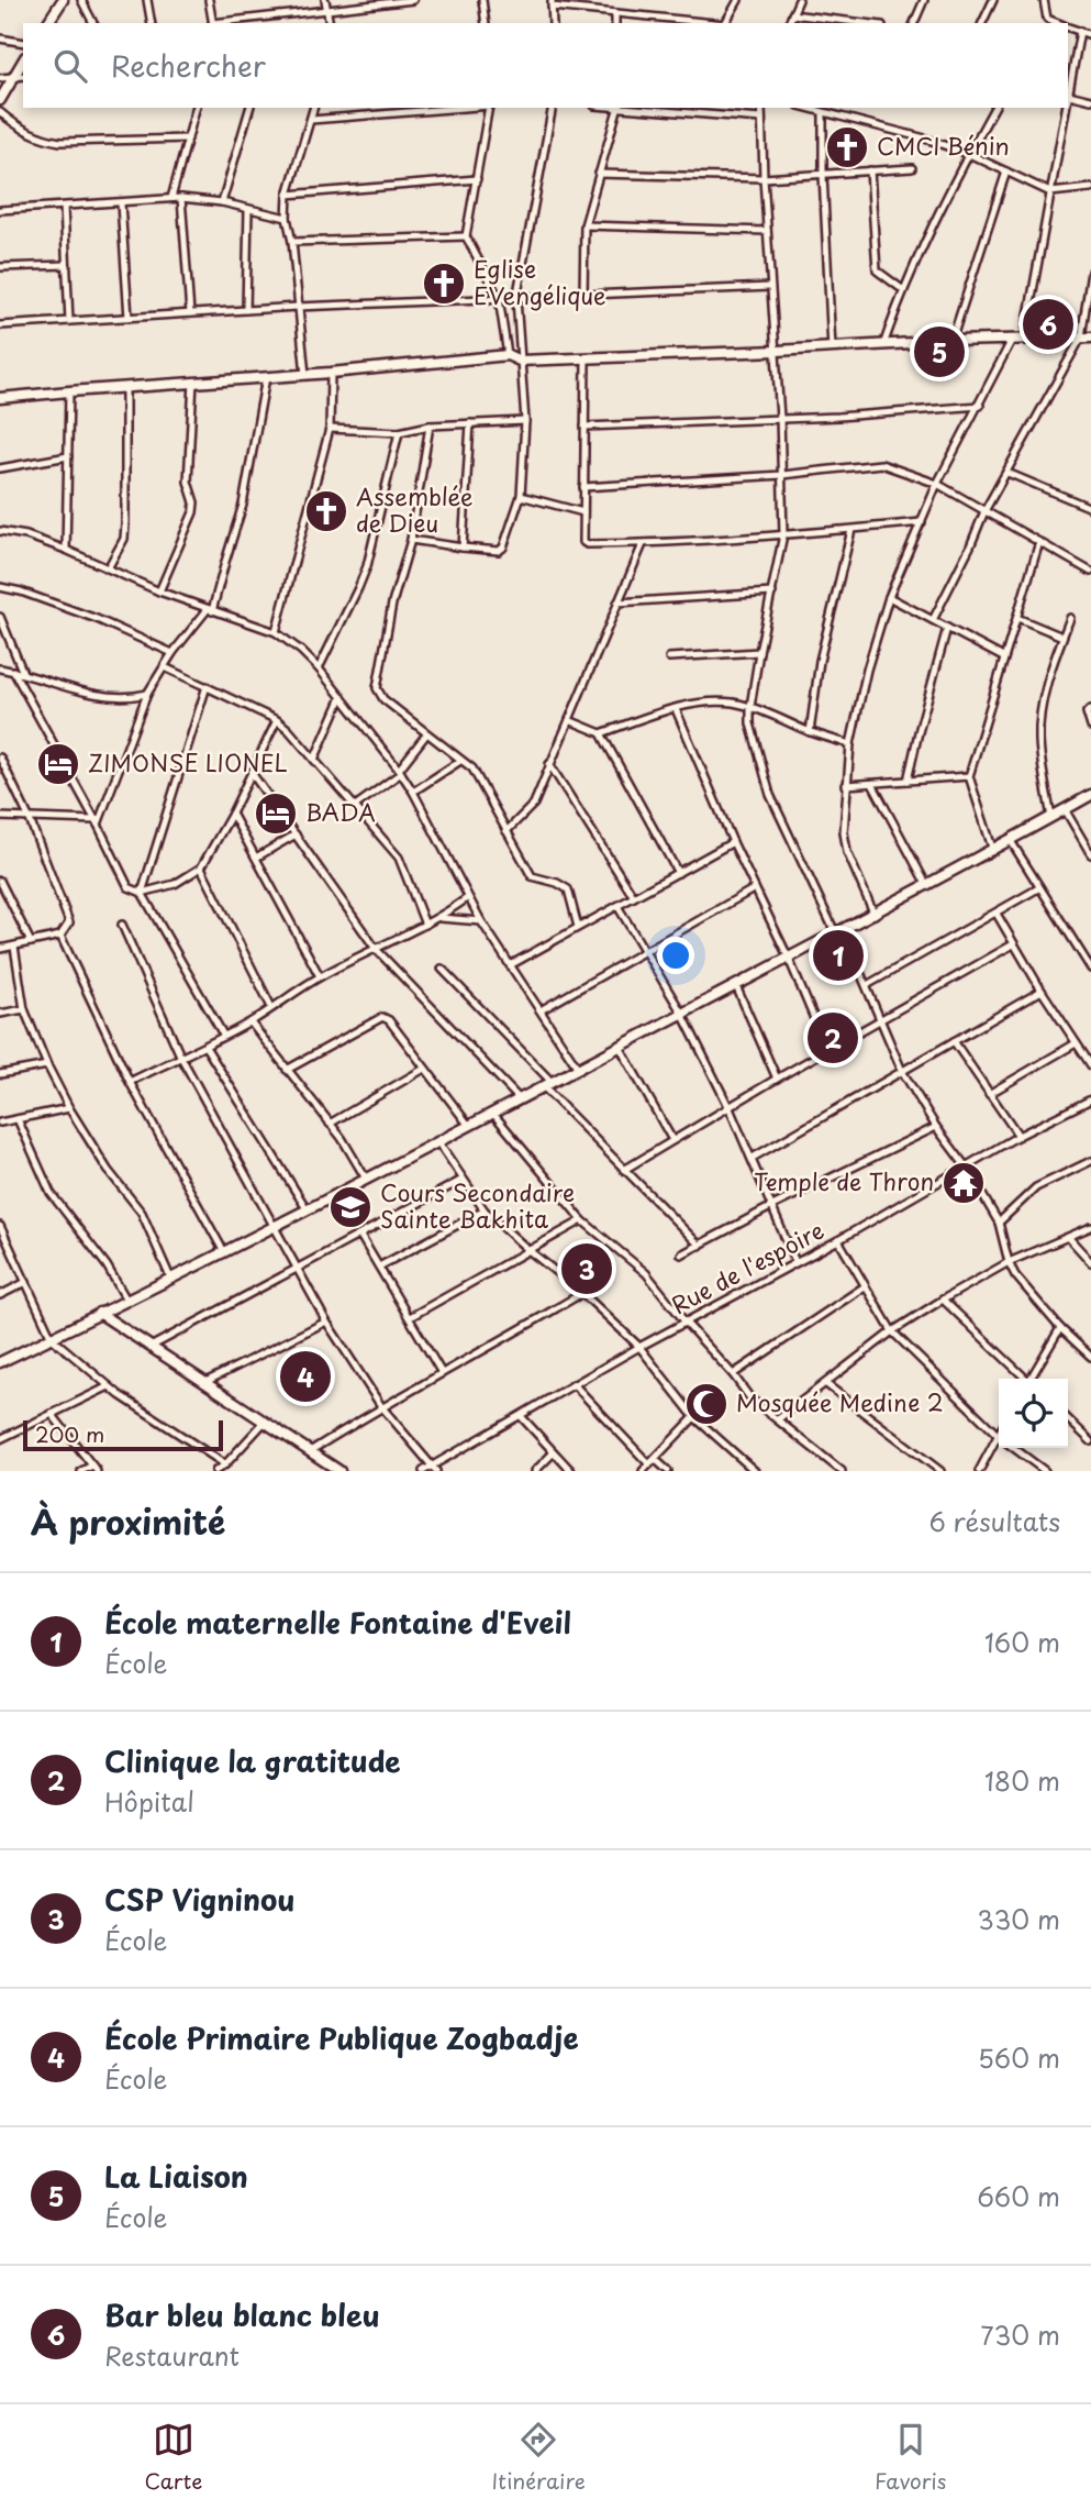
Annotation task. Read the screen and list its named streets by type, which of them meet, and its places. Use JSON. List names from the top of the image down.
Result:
{
  "streets": {
    "street": ["Rue de l'espoire"]
  },
  "places": {
    "church": ["CMCI Bénin", "Eglise EVengélique", "Assemblée de Dieu"],
    "hotel": ["ZIMONSE LIONEL", "BADA"],
    "temple": ["Temple de Thron"],
    "school or university": ["Cours Secondaire Sainte Bakhita"],
    "mosque": ["Mosquée Medine 2"]
  },
  "scale_bar": "200 m",
  "page": {
    "search": "Rechercher",
    "pins": [
      "6",
      "5",
      "1",
      "2",
      "3",
      "4"
    ],
    "scale": "200 m",
    "heading": ["À proximité", "6 résultats"],
    "list": [
      {
        "mark": "1",
        "name": "École maternelle Fontaine d'Eveil",
        "note": "École",
        "value": "160 m"
      },
      {
        "mark": "2",
        "name": "Clinique la gratitude",
        "note": "Hôpital",
        "value": "180 m"
      },
      {
        "mark": "3",
        "name": "CSP Vigninou",
        "note": "École",
        "value": "330 m"
      },
      {
        "mark": "4",
        "name": "École Primaire Publique Zogbadje",
        "note": "École",
        "value": "560 m"
      },
      {
        "mark": "5",
        "name": "La Liaison",
        "note": "École",
        "value": "660 m"
      },
      {
        "mark": "6",
        "name": "Bar bleu blanc bleu",
        "note": "Restaurant",
        "value": "730 m"
      }
    ],
    "nav": ["Carte", "Itinéraire", "Favoris"]
  }
}
